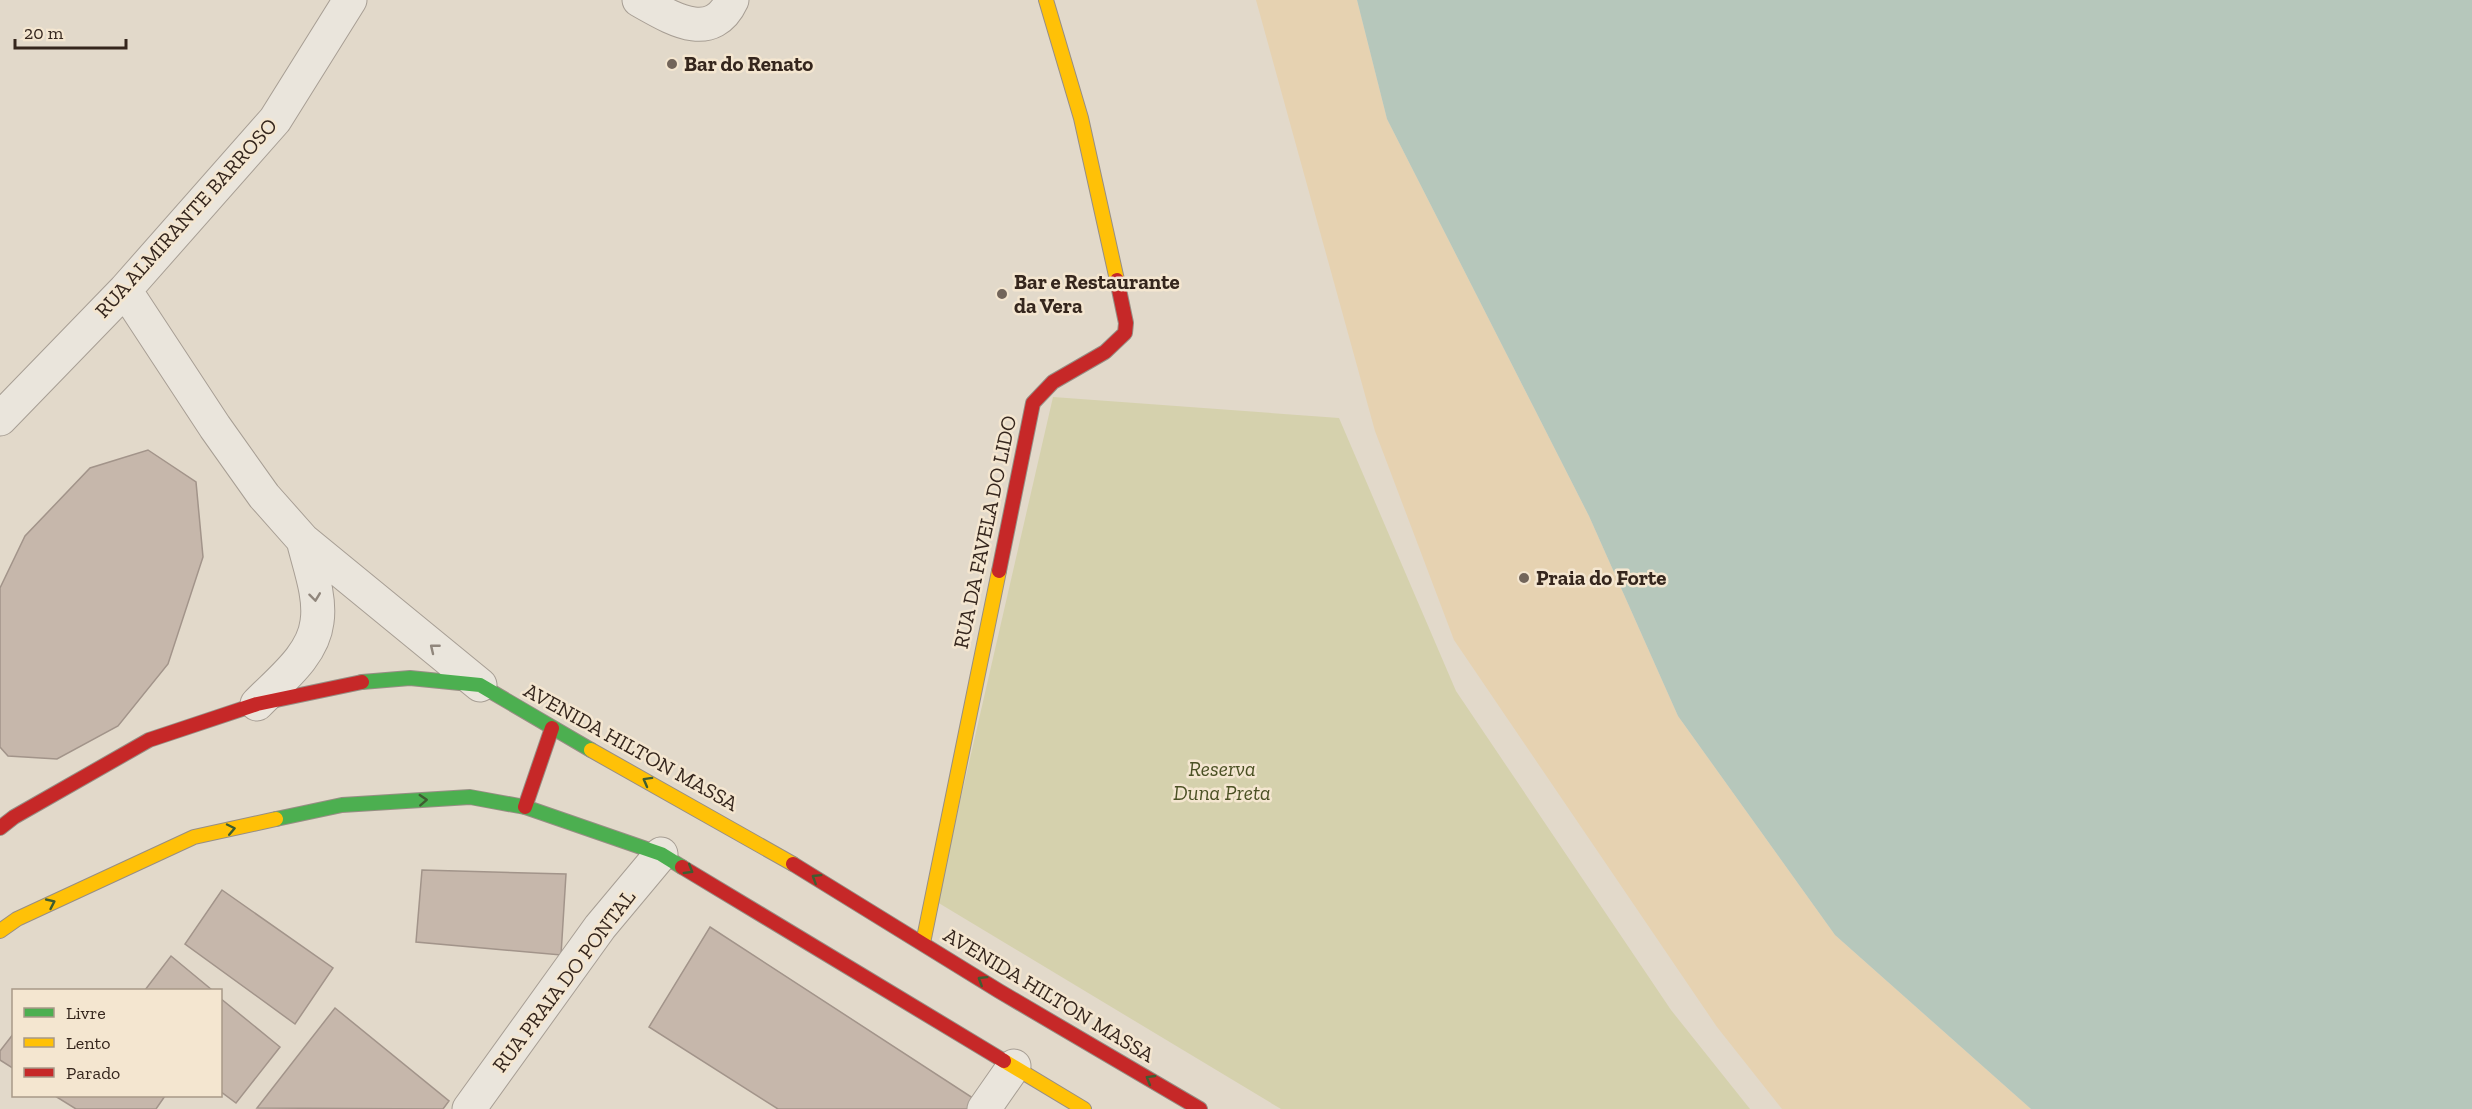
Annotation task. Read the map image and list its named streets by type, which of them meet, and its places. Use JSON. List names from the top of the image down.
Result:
{
  "streets": {
    "main road": ["RUA DA FAVELA DO LIDO", "AVENIDA HILTON MASSA"],
    "street": ["RUA ALMIRANTE BARROSO", "RUA PRAIA DO PONTAL"]
  },
  "crossings": [
    ["RUA DA FAVELA DO LIDO", "AVENIDA HILTON MASSA"]
  ],
  "parks": ["Reserva Duna Preta"],
  "places": ["Bar do Renato", "Bar e Restaurante da Vera", "Praia do Forte"],
  "legend": ["Livre", "Lento", "Parado"],
  "scale_bar": "20 m"
}
